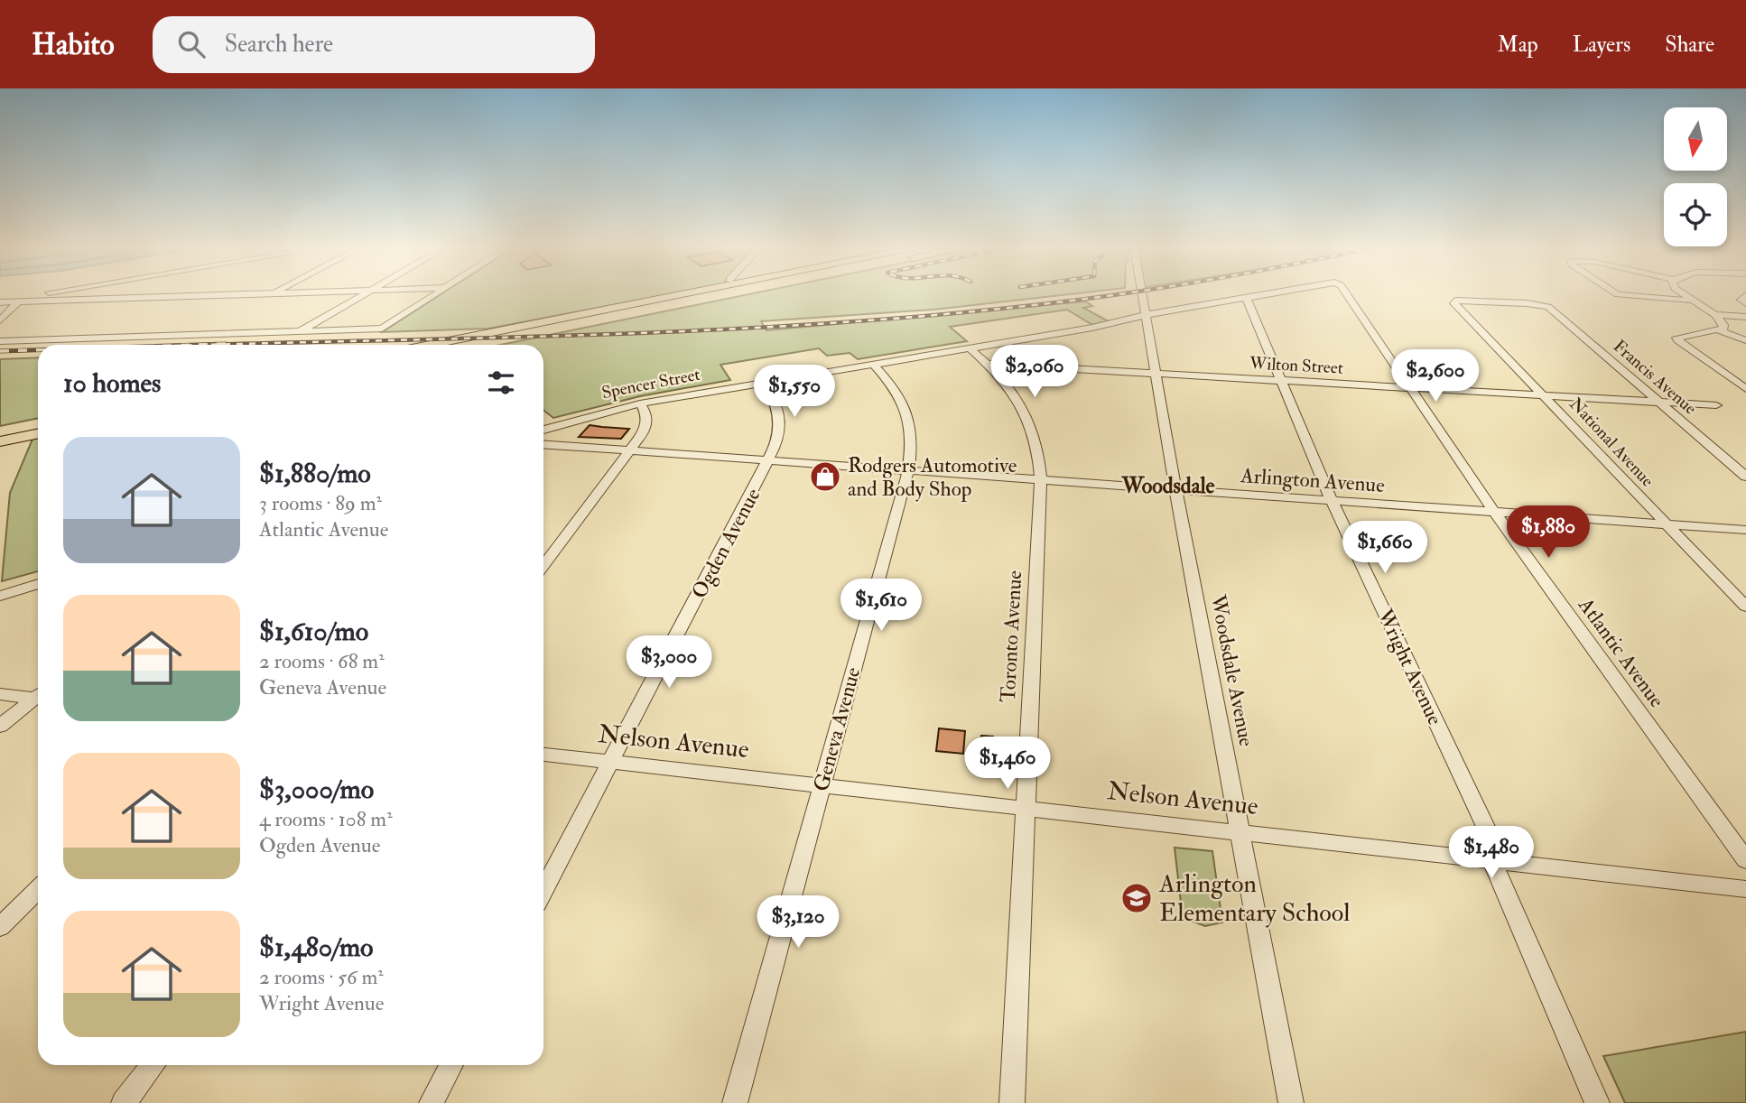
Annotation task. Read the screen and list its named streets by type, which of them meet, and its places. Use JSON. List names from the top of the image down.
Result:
{
  "streets": {
    "street": [
      "Wilton Street",
      "Francis Avenue",
      "Spencer Street",
      "National Avenue",
      "Arlington Avenue",
      "Ogden Avenue",
      "Toronto Avenue",
      "Atlantic Avenue",
      "Wright Avenue",
      "Woodsdale Avenue",
      "Geneva Avenue",
      "Nelson Avenue"
    ]
  },
  "crossings": [
    ["Wilton Street", "Francis Avenue"],
    ["Wilton Street", "National Avenue"],
    ["Wilton Street", "Toronto Avenue"],
    ["Wilton Street", "Atlantic Avenue"],
    ["Wilton Street", "Wright Avenue"],
    ["Wilton Street", "Woodsdale Avenue"],
    ["Francis Avenue", "National Avenue"],
    ["Spencer Street", "Ogden Avenue"],
    ["Spencer Street", "Toronto Avenue"],
    ["Spencer Street", "Wright Avenue"],
    ["Spencer Street", "Woodsdale Avenue"],
    ["Spencer Street", "Geneva Avenue"],
    ["National Avenue", "Arlington Avenue"],
    ["Arlington Avenue", "Ogden Avenue"],
    ["Arlington Avenue", "Toronto Avenue"],
    ["Arlington Avenue", "Atlantic Avenue"],
    ["Arlington Avenue", "Wright Avenue"],
    ["Arlington Avenue", "Woodsdale Avenue"],
    ["Arlington Avenue", "Geneva Avenue"],
    ["Ogden Avenue", "Nelson Avenue"],
    ["Toronto Avenue", "Nelson Avenue"],
    ["Wright Avenue", "Nelson Avenue"],
    ["Woodsdale Avenue", "Nelson Avenue"],
    ["Geneva Avenue", "Nelson Avenue"]
  ],
  "districts": ["Woodsdale"],
  "places": {
    "shop": ["Rodgers Automotive and Body Shop"],
    "school or university": ["Arlington Elementary School"]
  },
  "north": "bottom",
  "page": {
    "header": "Habito",
    "search": "Search here",
    "nav": ["Map", "Layers", "Share"],
    "price": [
      "$2,060",
      "$2,600",
      "$1,550",
      "$1,880",
      "$1,660",
      "$1,610",
      "$3,000",
      "$1,460",
      "$1,480",
      "$3,120"
    ],
    "heading": "10 homes",
    "list": [
      {
        "name": "$1,880/mo",
        "note": "3 rooms · 89 m² · Atlantic Avenue"
      },
      {
        "name": "$1,610/mo",
        "note": "2 rooms · 68 m² · Geneva Avenue"
      },
      {
        "name": "$3,000/mo",
        "note": "4 rooms · 108 m² · Ogden Avenue"
      },
      {
        "name": "$1,480/mo",
        "note": "2 rooms · 56 m² · Wright Avenue"
      }
    ]
  }
}
